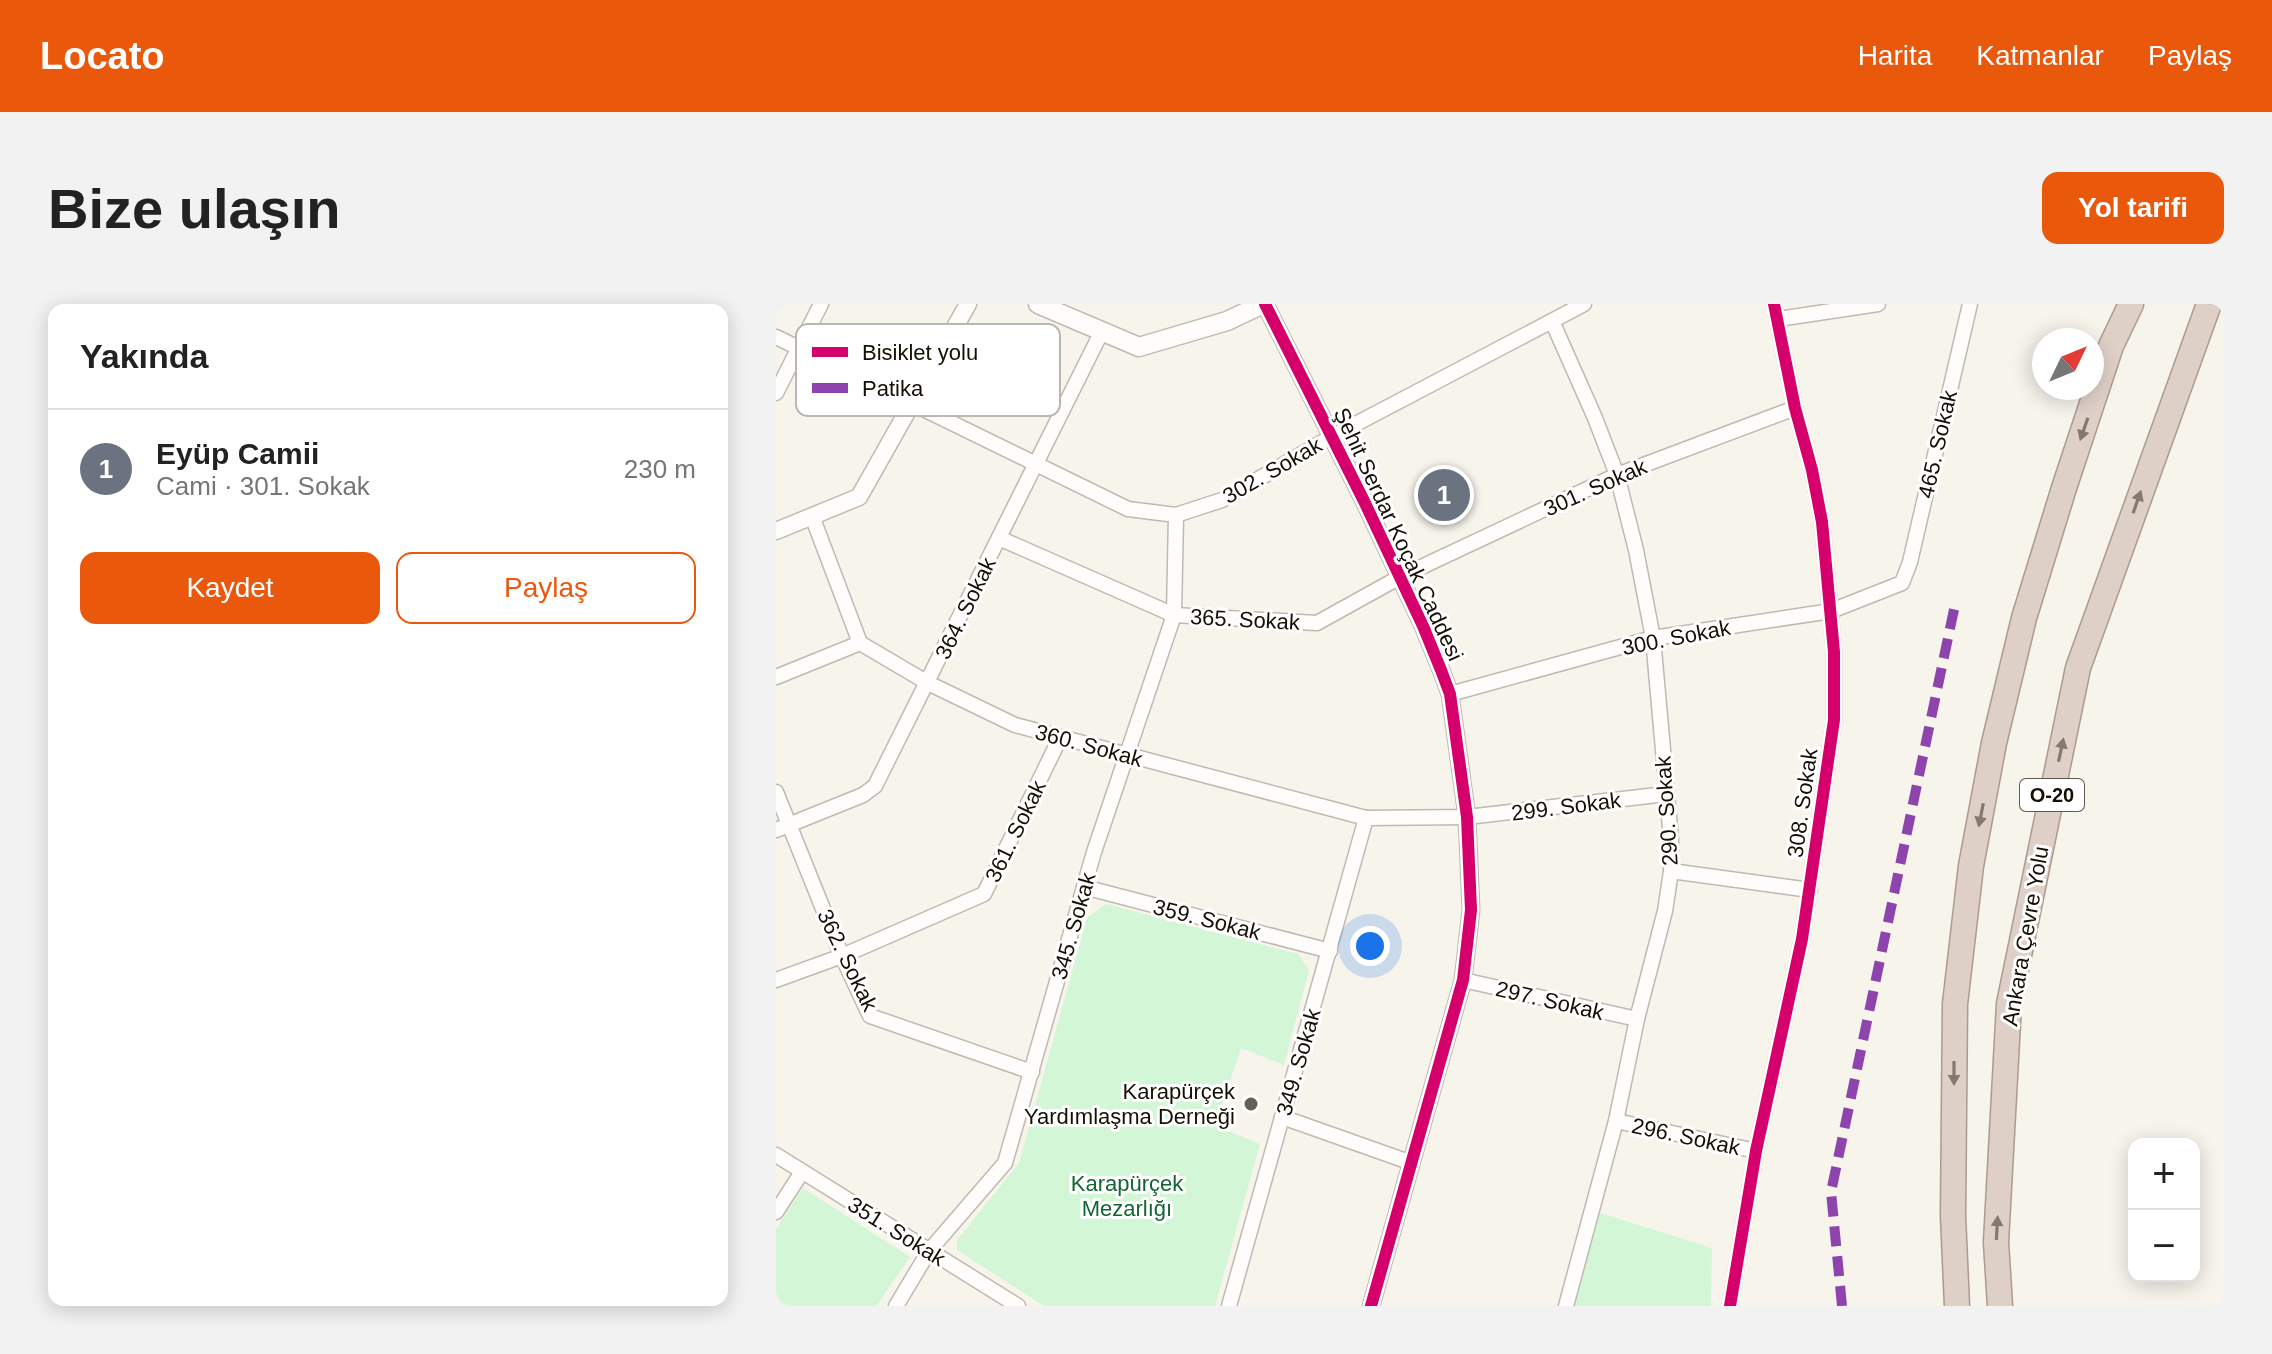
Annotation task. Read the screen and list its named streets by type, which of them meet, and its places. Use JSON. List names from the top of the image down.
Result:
{
  "streets": {
    "highway": ["O-20", "Ankara Çevre Yolu"],
    "street": [
      "465. Sokak",
      "302. Sokak",
      "301. Sokak",
      "Şehit Serdar Koçak Caddesi",
      "364. Sokak",
      "365. Sokak",
      "300. Sokak",
      "360. Sokak",
      "308. Sokak",
      "299. Sokak",
      "290. Sokak",
      "361. Sokak",
      "359. Sokak",
      "345. Sokak",
      "362. Sokak",
      "297. Sokak",
      "349. Sokak",
      "296. Sokak",
      "351. Sokak"
    ]
  },
  "crossings": [
    ["465. Sokak", "300. Sokak"],
    ["302. Sokak", "Şehit Serdar Koçak Caddesi"],
    ["302. Sokak", "364. Sokak"],
    ["302. Sokak", "290. Sokak"],
    ["302. Sokak", "345. Sokak"],
    ["301. Sokak", "Şehit Serdar Koçak Caddesi"],
    ["301. Sokak", "365. Sokak"],
    ["301. Sokak", "308. Sokak"],
    ["301. Sokak", "290. Sokak"],
    ["Şehit Serdar Koçak Caddesi", "365. Sokak"],
    ["Şehit Serdar Koçak Caddesi", "300. Sokak"],
    ["Şehit Serdar Koçak Caddesi", "360. Sokak"],
    ["Şehit Serdar Koçak Caddesi", "299. Sokak"],
    ["Şehit Serdar Koçak Caddesi", "297. Sokak"],
    ["364. Sokak", "365. Sokak"],
    ["364. Sokak", "360. Sokak"],
    ["364. Sokak", "362. Sokak"],
    ["365. Sokak", "345. Sokak"],
    ["300. Sokak", "308. Sokak"],
    ["300. Sokak", "290. Sokak"],
    ["360. Sokak", "299. Sokak"],
    ["360. Sokak", "361. Sokak"],
    ["360. Sokak", "345. Sokak"],
    ["360. Sokak", "349. Sokak"],
    ["308. Sokak", "296. Sokak"],
    ["299. Sokak", "290. Sokak"],
    ["290. Sokak", "297. Sokak"],
    ["290. Sokak", "296. Sokak"],
    ["361. Sokak", "362. Sokak"],
    ["359. Sokak", "345. Sokak"],
    ["359. Sokak", "349. Sokak"],
    ["345. Sokak", "362. Sokak"],
    ["345. Sokak", "351. Sokak"]
  ],
  "parks": ["Karapürçek Mezarlığı"],
  "places": ["Karapürçek Yardımlaşma Derneği"],
  "legend": ["Bisiklet yolu", "Patika"],
  "north": "top right",
  "page": {
    "header": "Locato",
    "nav": ["Harita", "Katmanlar", "Paylaş"],
    "buttons": [
      "Yol tarifi",
      ["Kaydet", "Paylaş"]
    ],
    "title": "Bize ulaşın",
    "heading": "Yakında",
    "list": [
      {
        "mark": "1",
        "name": "Eyüp Camii",
        "note": "Cami · 301. Sokak",
        "value": "230 m"
      }
    ],
    "pins": "1",
    "map_buttons": ["+", "−"]
  }
}
